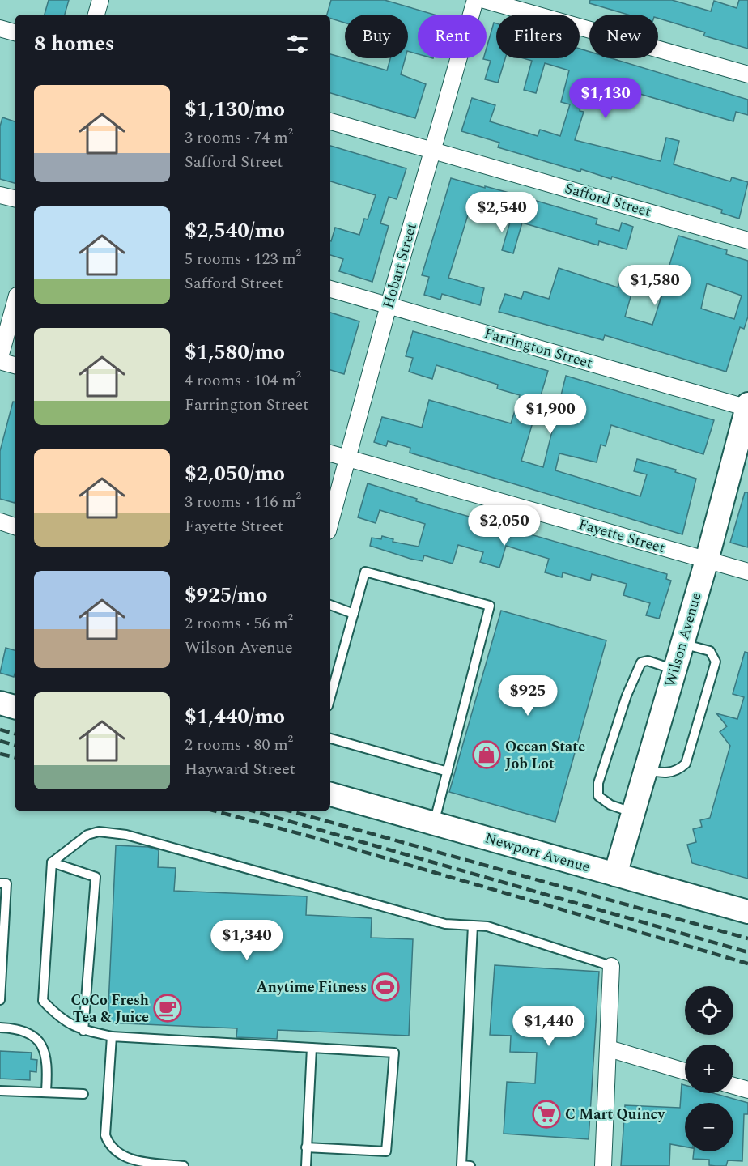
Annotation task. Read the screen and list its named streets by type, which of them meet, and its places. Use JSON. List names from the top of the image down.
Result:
{
  "streets": {
    "street": [
      "Safford Street",
      "Hobart Street",
      "Farrington Street",
      "Fayette Street",
      "Wilson Avenue",
      "Newport Avenue"
    ]
  },
  "crossings": [
    ["Safford Street", "Hobart Street"],
    ["Hobart Street", "Farrington Street"],
    ["Hobart Street", "Fayette Street"],
    ["Farrington Street", "Wilson Avenue"],
    ["Fayette Street", "Wilson Avenue"],
    ["Wilson Avenue", "Newport Avenue"]
  ],
  "places": {
    "shop": ["Ocean State Job Lot"],
    "sports": ["Anytime Fitness"],
    "cafe": ["CoCo Fresh Tea & Juice"],
    "supermarket": ["C Mart Quincy"]
  },
  "page": {
    "chip": [
      "Buy",
      "Rent",
      "Filters",
      "New"
    ],
    "heading": "8 homes",
    "list": [
      {
        "name": "$1,130/mo",
        "note": "3 rooms · 74 m² · Safford Street"
      },
      {
        "name": "$2,540/mo",
        "note": "5 rooms · 123 m² · Safford Street"
      },
      {
        "name": "$1,580/mo",
        "note": "4 rooms · 104 m² · Farrington Street"
      },
      {
        "name": "$2,050/mo",
        "note": "3 rooms · 116 m² · Fayette Street"
      },
      {
        "name": "$925/mo",
        "note": "2 rooms · 56 m² · Wilson Avenue"
      },
      {
        "name": "$1,440/mo",
        "note": "2 rooms · 80 m² · Hayward Street"
      }
    ],
    "price": [
      "$1,130",
      "$2,540",
      "$1,580",
      "$1,900",
      "$2,050",
      "$925",
      "$1,340",
      "$1,440"
    ],
    "map_buttons": ["+", "−"]
  }
}
